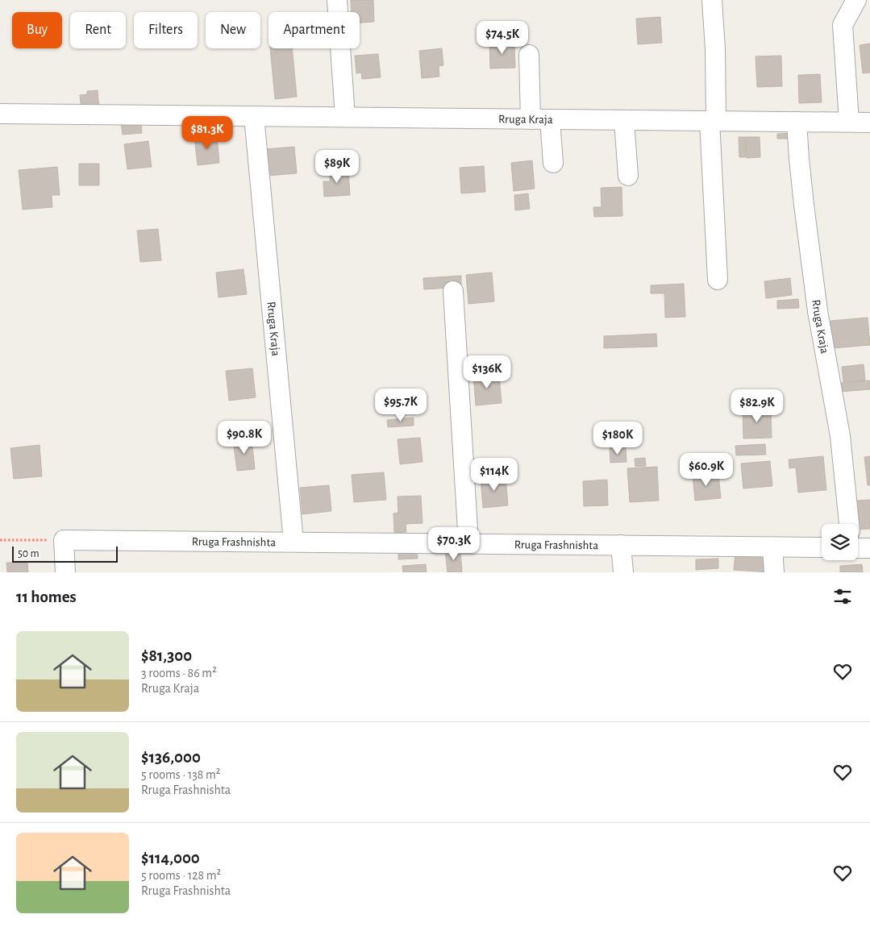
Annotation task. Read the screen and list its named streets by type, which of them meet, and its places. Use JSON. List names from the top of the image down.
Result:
{
  "streets": {
    "street": ["Rruga Kraja", "Rruga Frashnishta"]
  },
  "crossings": [
    ["Rruga Kraja", "Rruga Frashnishta"]
  ],
  "scale_bar": "50 m",
  "page": {
    "chip": [
      "Buy",
      "Rent",
      "Filters",
      "New",
      "Apartment"
    ],
    "price": [
      "$74.5K",
      "$81.3K",
      "$89K",
      "$136K",
      "$95.7K",
      "$82.9K",
      "$90.8K",
      "$180K",
      "$60.9K",
      "$114K",
      "$70.3K"
    ],
    "scale": "50 m",
    "heading": "11 homes",
    "list": [
      {
        "name": "$81,300",
        "note": "3 rooms · 86 m² · Rruga Kraja"
      },
      {
        "name": "$136,000",
        "note": "5 rooms · 138 m² · Rruga Frashnishta"
      },
      {
        "name": "$114,000",
        "note": "5 rooms · 128 m² · Rruga Frashnishta"
      }
    ]
  }
}
